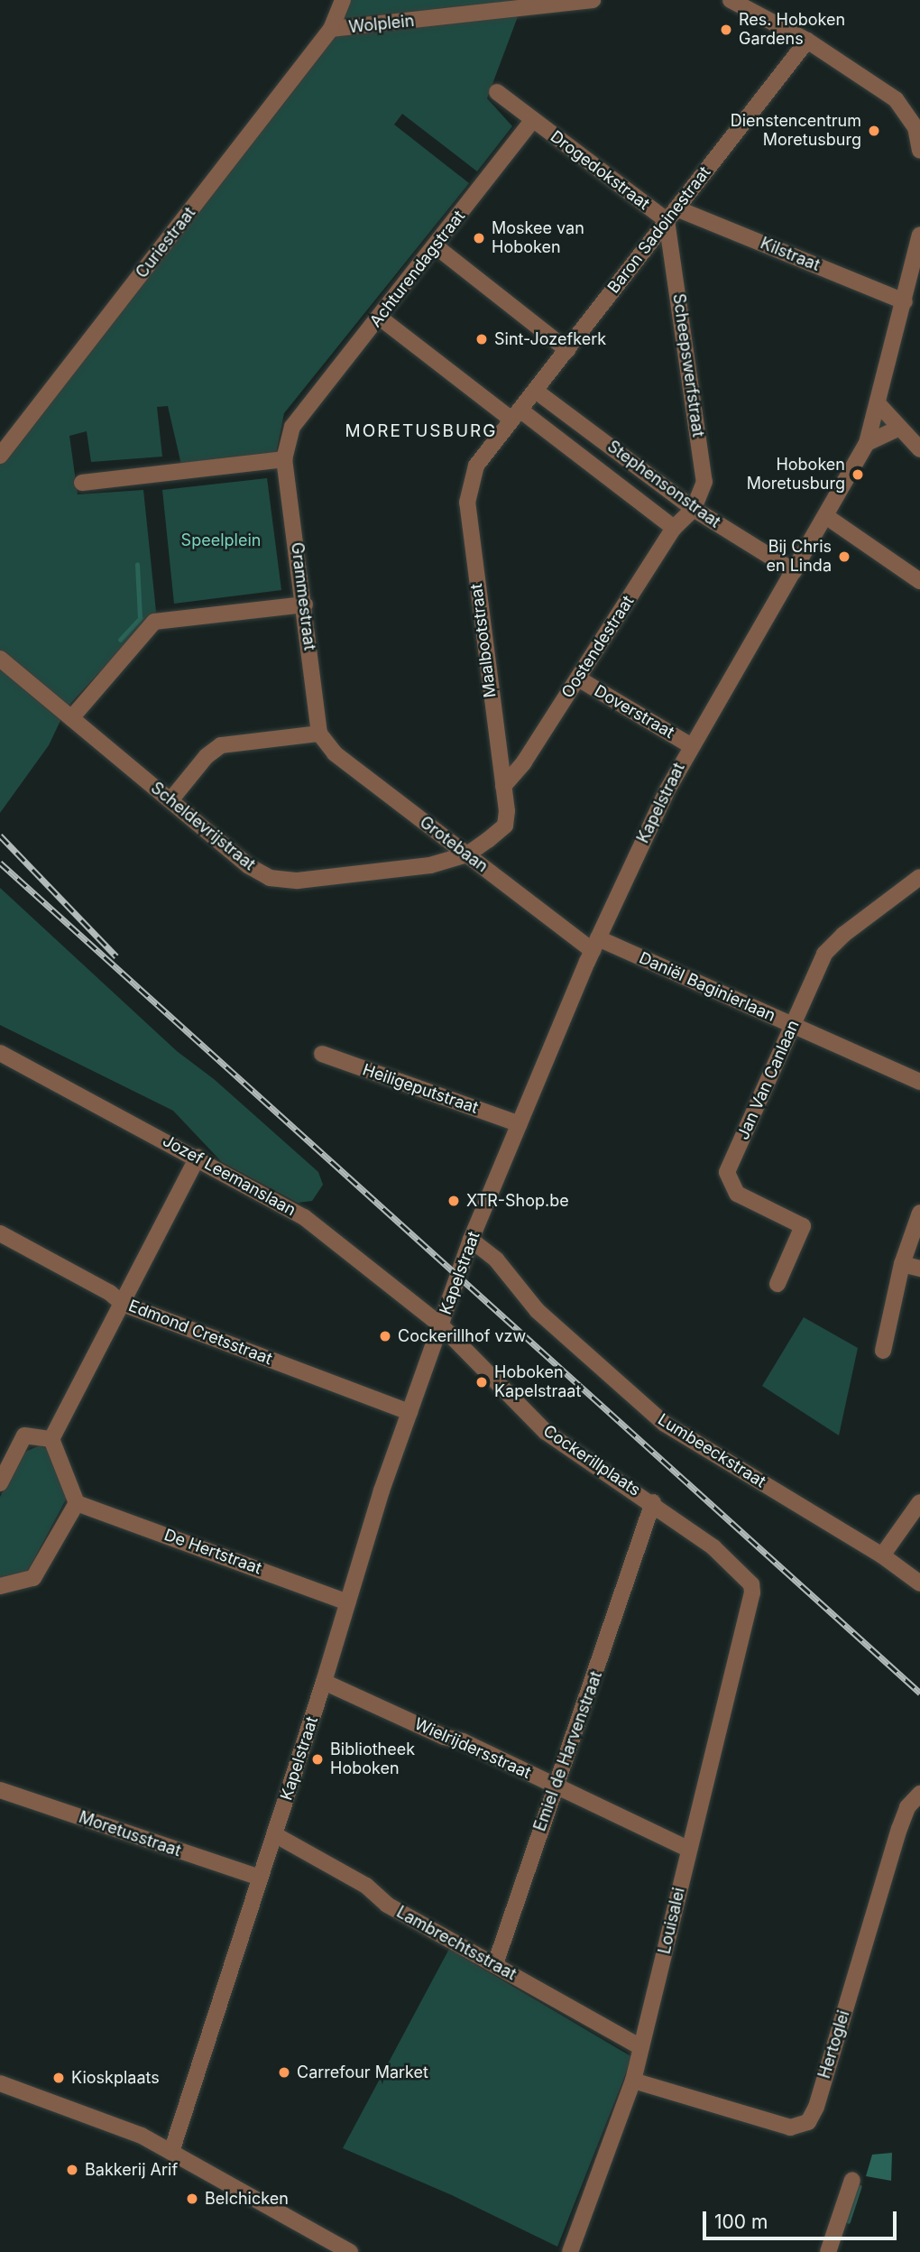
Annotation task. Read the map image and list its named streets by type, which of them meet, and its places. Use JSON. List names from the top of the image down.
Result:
{
  "streets": {
    "street": [
      "Wolplein",
      "Drogedokstraat",
      "Baron Sadoinestraat",
      "Curiestraat",
      "Kilstraat",
      "Achturendagstraat",
      "Scheepswerfstraat",
      "Stephensonstraat",
      "Grammestraat",
      "Maalbootstraat",
      "Oostendestraat",
      "Doverstraat",
      "Kapelstraat",
      "Scheldevrijstraat",
      "Grotebaan",
      "Daniël Baginierlaan",
      "Jan Van Canlaan",
      "Heiligeputstraat",
      "Jozef Leemanslaan",
      "Edmond Cretsstraat",
      "Lumbeeckstraat",
      "Cockerillplaats",
      "De Hertstraat",
      "Wielrijdersstraat",
      "Emiel de Harvenstraat",
      "Moretusstraat",
      "Louisalei",
      "Lambrechtsstraat",
      "Hertoglei"
    ]
  },
  "crossings": [
    ["Wolplein", "Curiestraat"],
    ["Drogedokstraat", "Baron Sadoinestraat"],
    ["Drogedokstraat", "Kilstraat"],
    ["Drogedokstraat", "Achturendagstraat"],
    ["Drogedokstraat", "Scheepswerfstraat"],
    ["Baron Sadoinestraat", "Kilstraat"],
    ["Baron Sadoinestraat", "Scheepswerfstraat"],
    ["Baron Sadoinestraat", "Stephensonstraat"],
    ["Baron Sadoinestraat", "Maalbootstraat"],
    ["Kilstraat", "Scheepswerfstraat"],
    ["Kilstraat", "Kapelstraat"],
    ["Achturendagstraat", "Stephensonstraat"],
    ["Achturendagstraat", "Grammestraat"],
    ["Scheepswerfstraat", "Stephensonstraat"],
    ["Scheepswerfstraat", "Oostendestraat"],
    ["Stephensonstraat", "Maalbootstraat"],
    ["Stephensonstraat", "Oostendestraat"],
    ["Stephensonstraat", "Kapelstraat"],
    ["Grammestraat", "Grotebaan"],
    ["Maalbootstraat", "Oostendestraat"],
    ["Maalbootstraat", "Scheldevrijstraat"],
    ["Maalbootstraat", "Grotebaan"],
    ["Oostendestraat", "Doverstraat"],
    ["Doverstraat", "Kapelstraat"],
    ["Kapelstraat", "Grotebaan"],
    ["Kapelstraat", "Daniël Baginierlaan"],
    ["Kapelstraat", "Heiligeputstraat"],
    ["Kapelstraat", "Jozef Leemanslaan"],
    ["Kapelstraat", "Edmond Cretsstraat"],
    ["Kapelstraat", "Lumbeeckstraat"],
    ["Kapelstraat", "Cockerillplaats"],
    ["Kapelstraat", "De Hertstraat"],
    ["Kapelstraat", "Wielrijdersstraat"],
    ["Kapelstraat", "Moretusstraat"],
    ["Kapelstraat", "Lambrechtsstraat"],
    ["Scheldevrijstraat", "Grotebaan"],
    ["Grotebaan", "Daniël Baginierlaan"],
    ["Daniël Baginierlaan", "Jan Van Canlaan"],
    ["Jozef Leemanslaan", "Cockerillplaats"],
    ["Cockerillplaats", "Emiel de Harvenstraat"],
    ["Cockerillplaats", "Louisalei"],
    ["Wielrijdersstraat", "Emiel de Harvenstraat"],
    ["Wielrijdersstraat", "Louisalei"],
    ["Emiel de Harvenstraat", "Lambrechtsstraat"],
    ["Louisalei", "Lambrechtsstraat"],
    ["Louisalei", "Hertoglei"]
  ],
  "districts": ["MORETUSBURG"],
  "parks": ["Speelplein"],
  "places": [
    "Res. Hoboken Gardens",
    "Dienstencentrum Moretusburg",
    "Moskee van Hoboken",
    "Sint-Jozefkerk",
    "Hoboken Moretusburg",
    "Bij Chris en Linda",
    "XTR-Shop.be",
    "Cockerillhof vzw",
    "Hoboken Kapelstraat",
    "Bibliotheek Hoboken",
    "Carrefour Market",
    "Kioskplaats",
    "Bakkerij Arif",
    "Belchicken"
  ],
  "scale_bar": "100 m"
}
